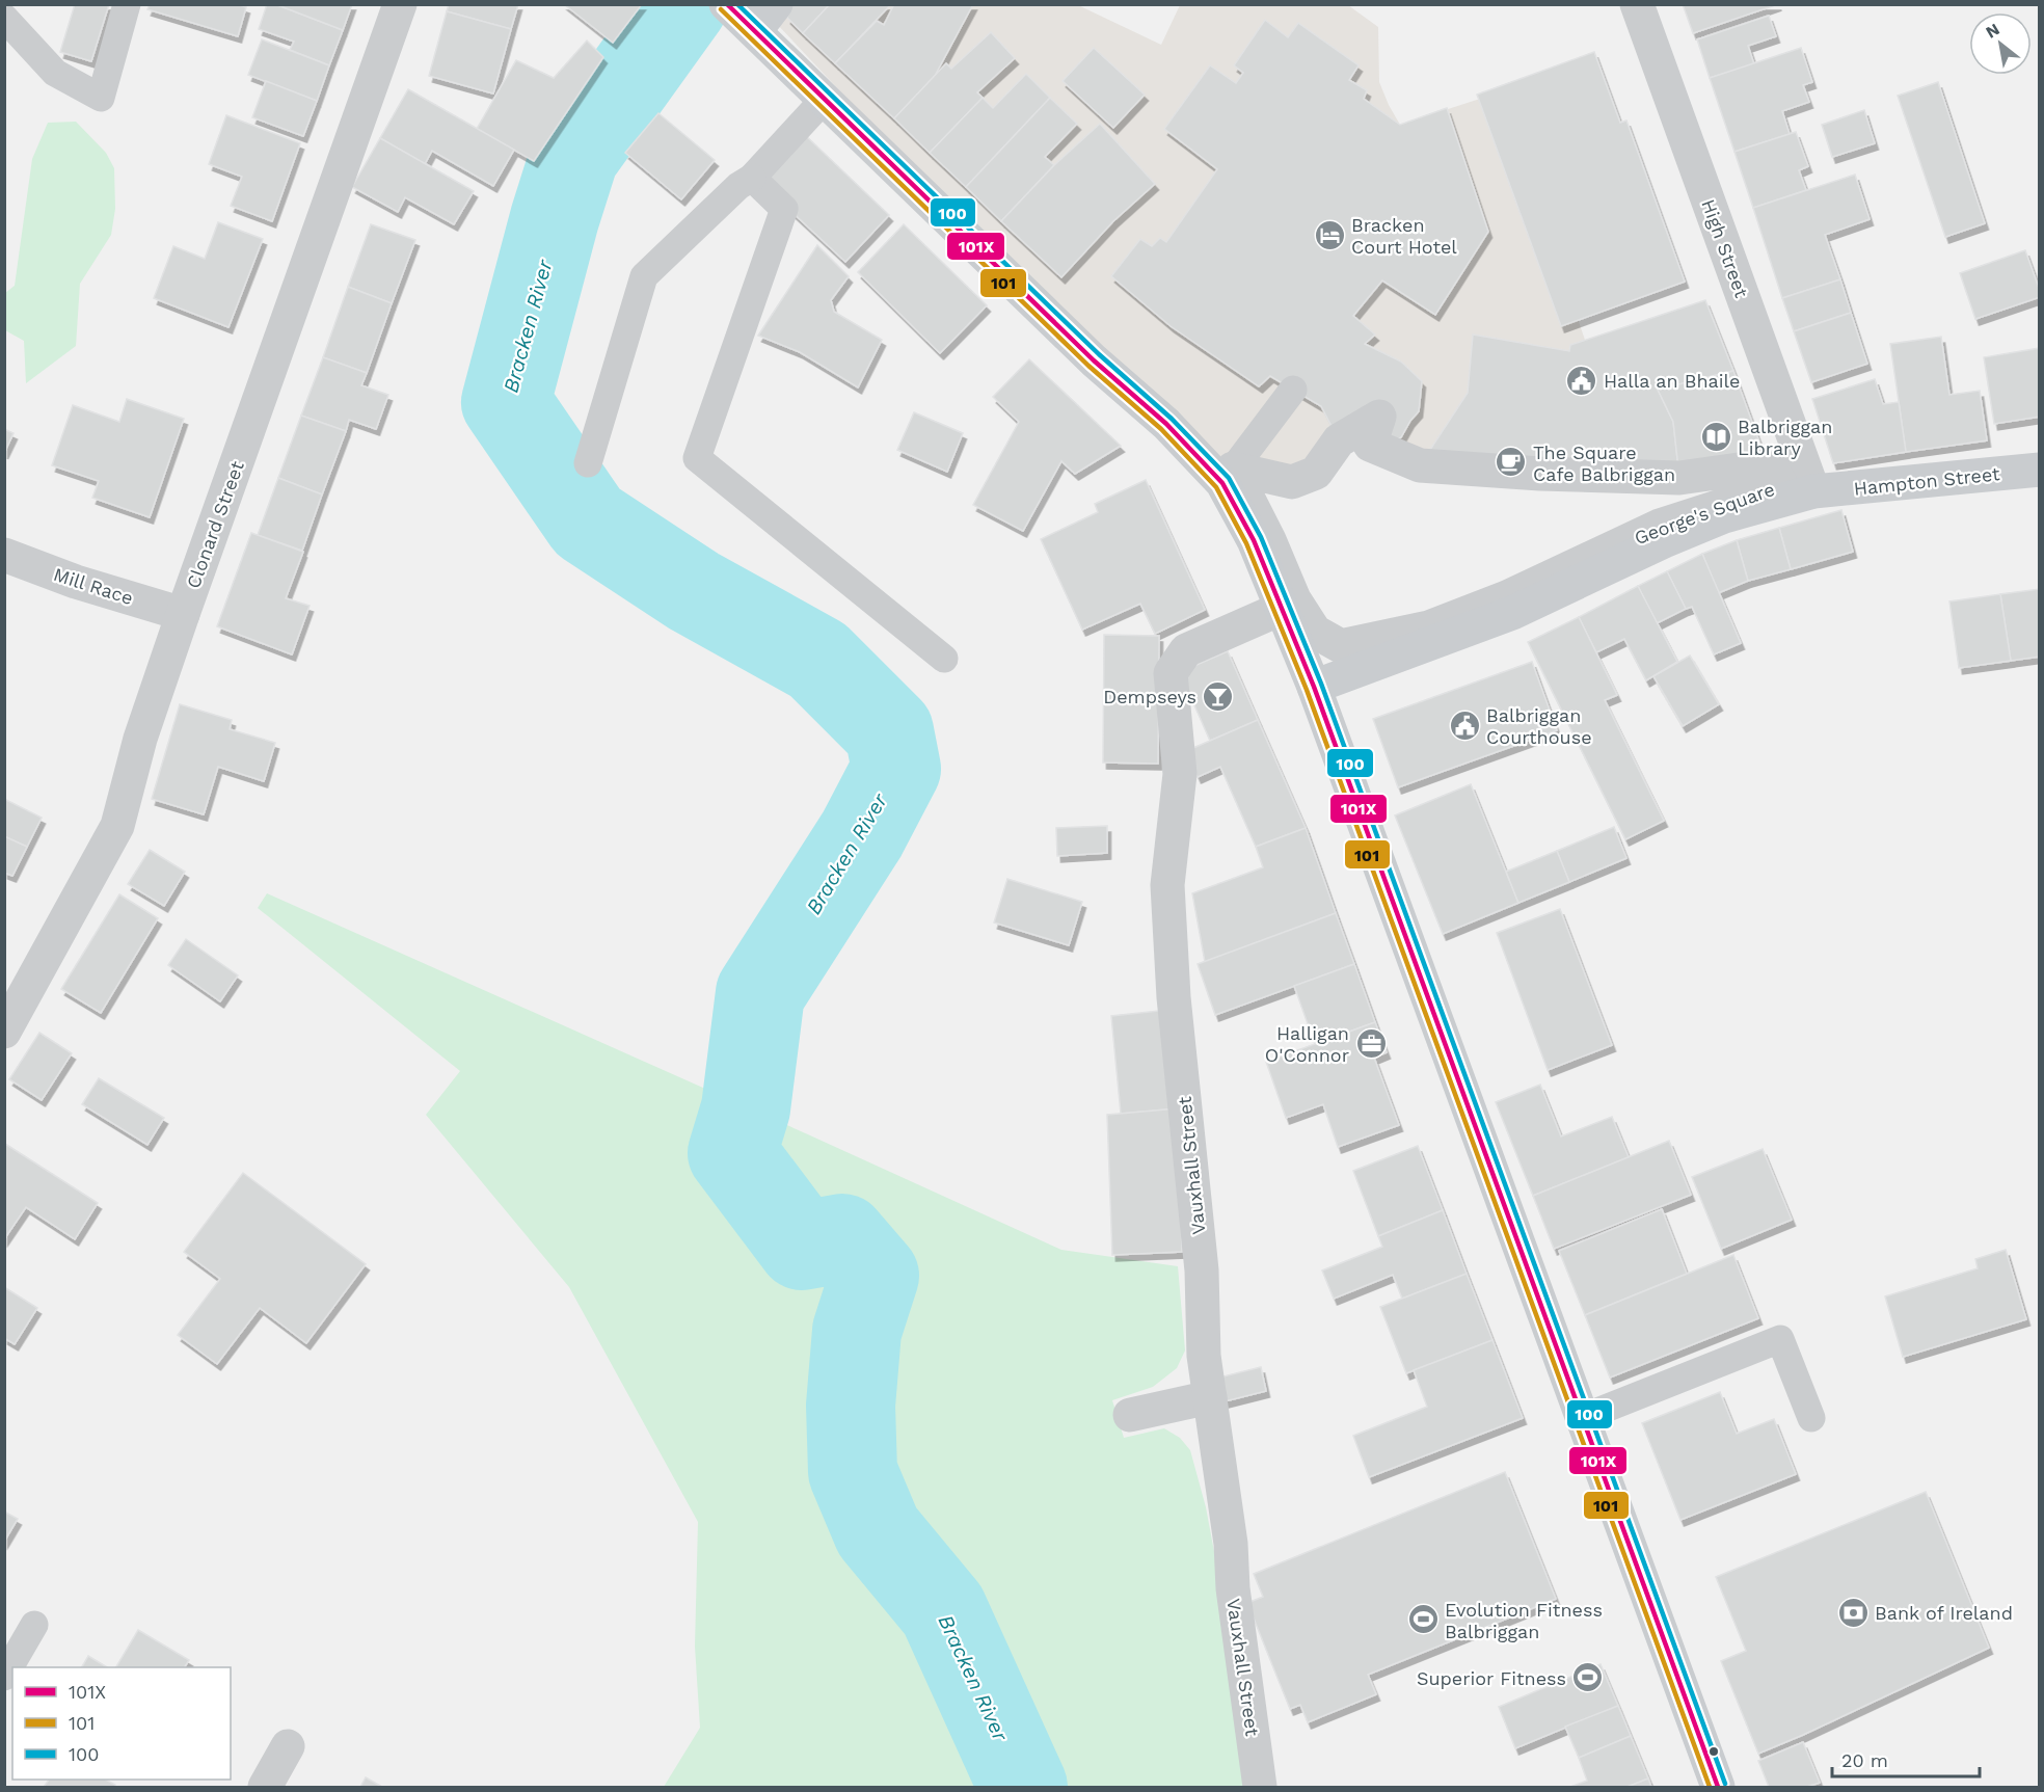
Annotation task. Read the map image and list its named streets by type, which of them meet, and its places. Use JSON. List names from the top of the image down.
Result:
{
  "streets": {
    "main road": ["Hampton Street", "George's Square"],
    "street": [
      "High Street",
      "Clonard Street",
      "Mill Race",
      "Vauxhall Street"
    ]
  },
  "crossings": [
    ["High Street", "Hampton Street"],
    ["High Street", "George's Square"],
    ["Hampton Street", "George's Square"],
    ["Clonard Street", "Mill Race"]
  ],
  "water": ["Bracken River"],
  "places": {
    "hotel": ["Bracken Court Hotel"],
    "public building": ["Halla an Bhaile", "Balbriggan Courthouse"],
    "library": ["Balbriggan Library"],
    "cafe": ["The Square Cafe Balbriggan"],
    "bar": ["Dempseys"],
    "office": ["Halligan O'Connor"],
    "bank": ["Bank of Ireland"],
    "sports": ["Evolution Fitness Balbriggan", "Superior Fitness"]
  },
  "lines": ["transit line 101X", "transit line 100", "transit line 101"],
  "legend": ["101X", "101", "100"],
  "scale_bar": "20 m",
  "north": "top left"
}
